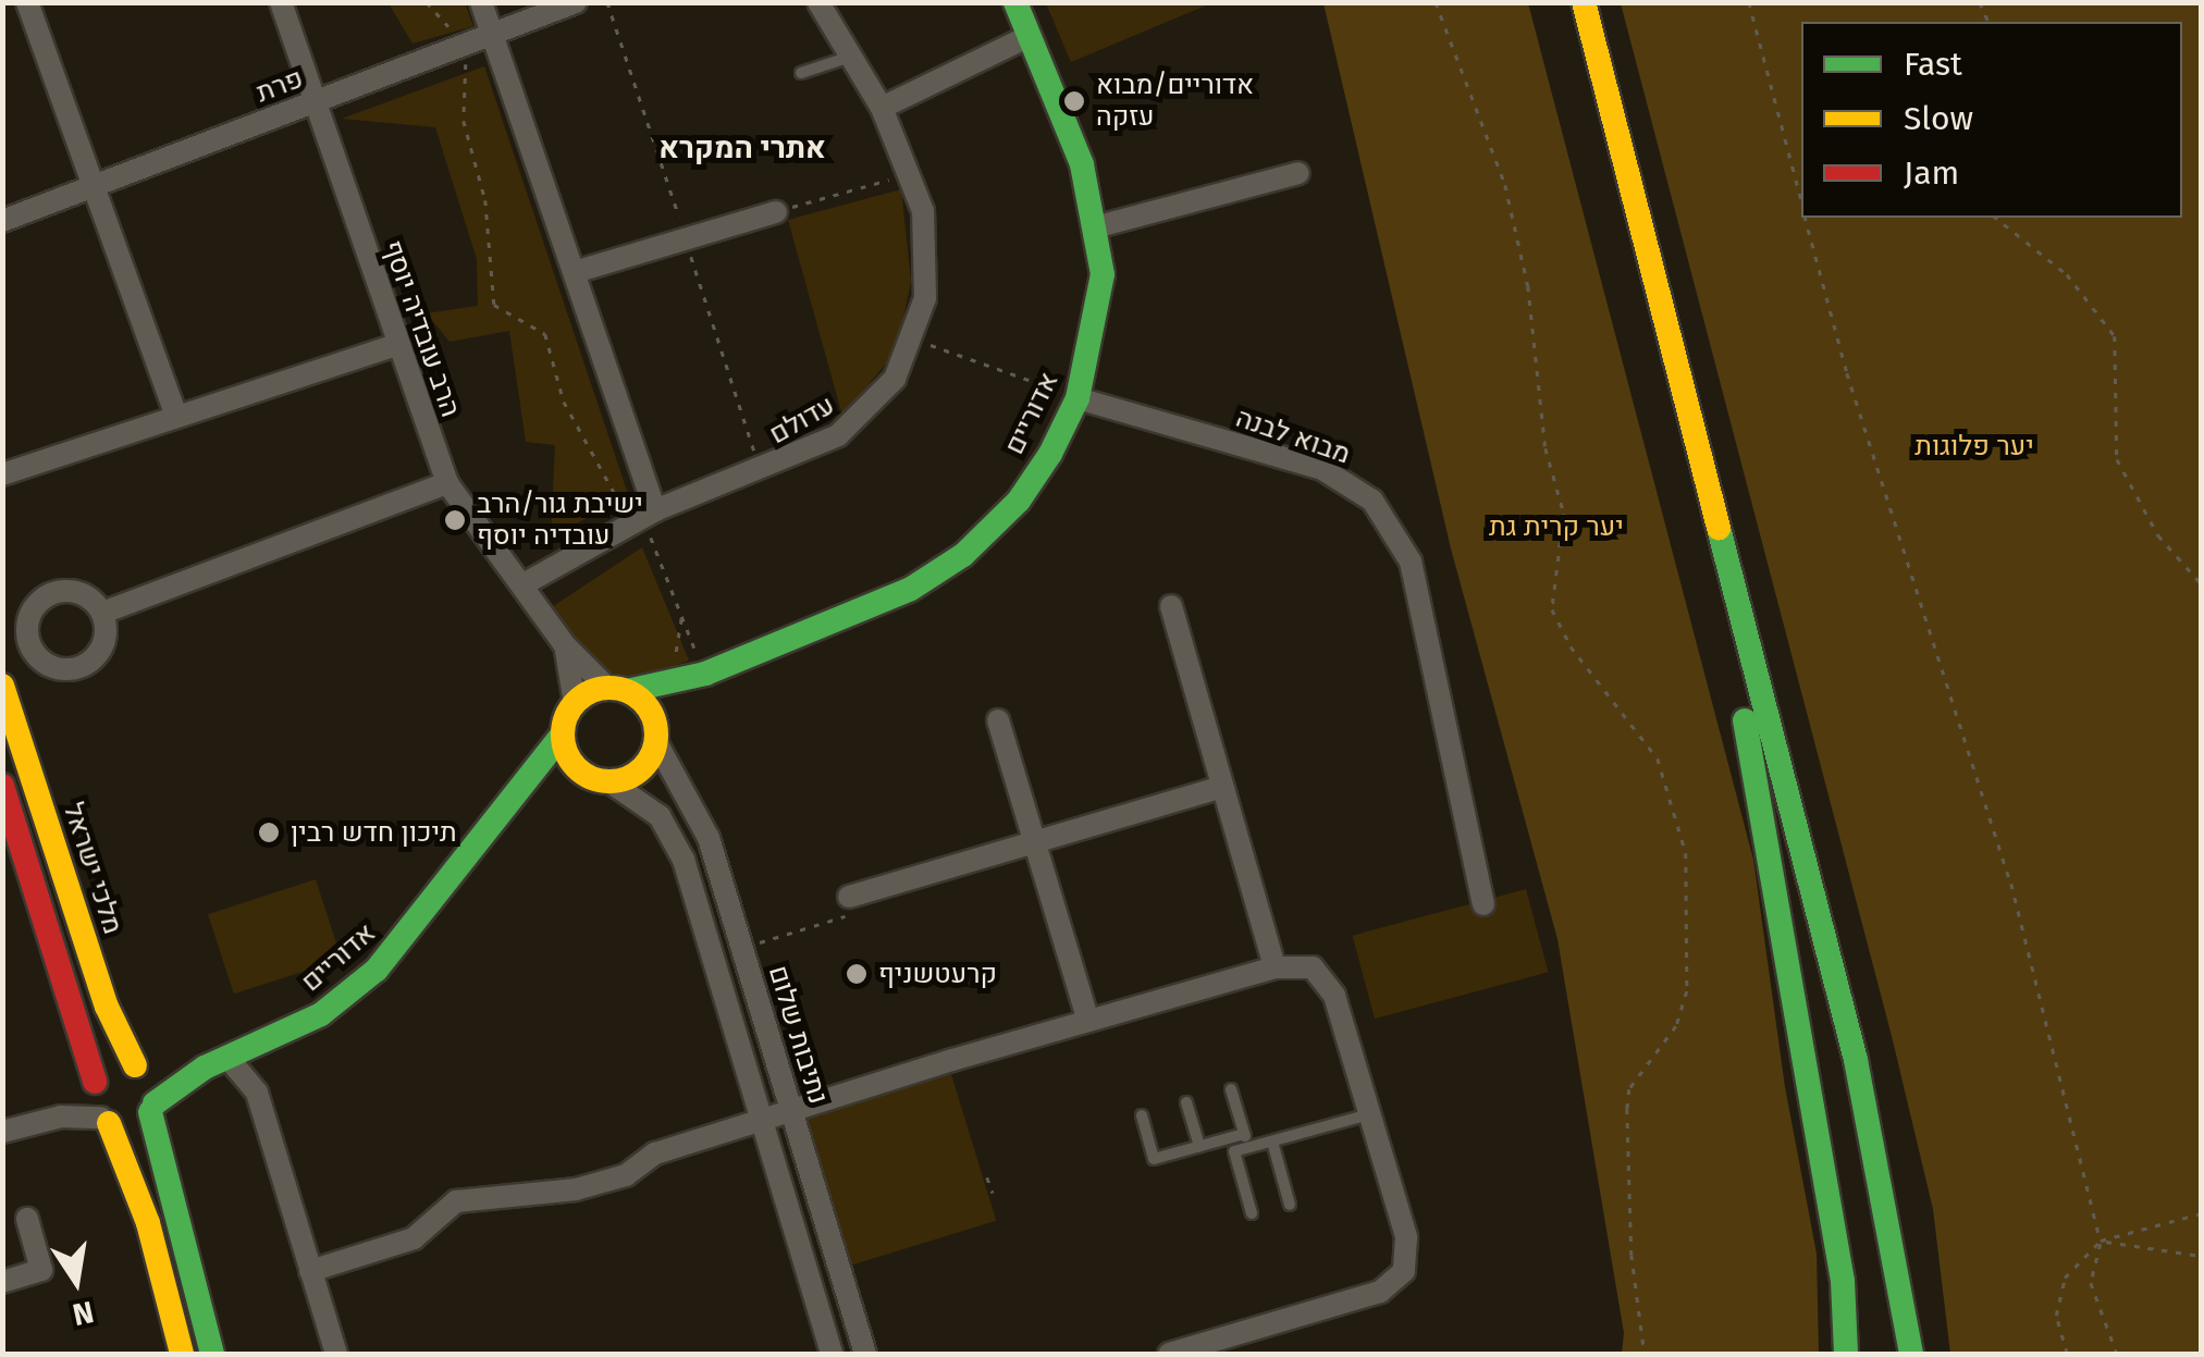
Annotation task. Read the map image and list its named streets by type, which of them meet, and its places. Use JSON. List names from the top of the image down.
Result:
{
  "streets": {
    "main road": ["אדוריים", "מלכי ישראל"],
    "street": [
      "פרת",
      "הרב עובדיה יוסף",
      "עדולם",
      "מבוא לבנה",
      "נתיבות שלום"
    ]
  },
  "crossings": [
    ["פרת", "הרב עובדיה יוסף"],
    ["הרב עובדיה יוסף", "אדוריים"],
    ["הרב עובדיה יוסף", "עדולם"],
    ["הרב עובדיה יוסף", "נתיבות שלום"],
    ["אדוריים", "מבוא לבנה"],
    ["אדוריים", "מלכי ישראל"],
    ["אדוריים", "נתיבות שלום"]
  ],
  "districts": ["אתרי המקרא"],
  "parks": ["יער פלוגות", "יער קרית גת"],
  "places": [
    "אדוריים/מבוא עזקה",
    "ישיבת גור/הרב עובדיה יוסף",
    "תיכון חדש רבין",
    "קרעטשניף"
  ],
  "legend": ["Fast", "Slow", "Jam"],
  "north": "bottom"
}
